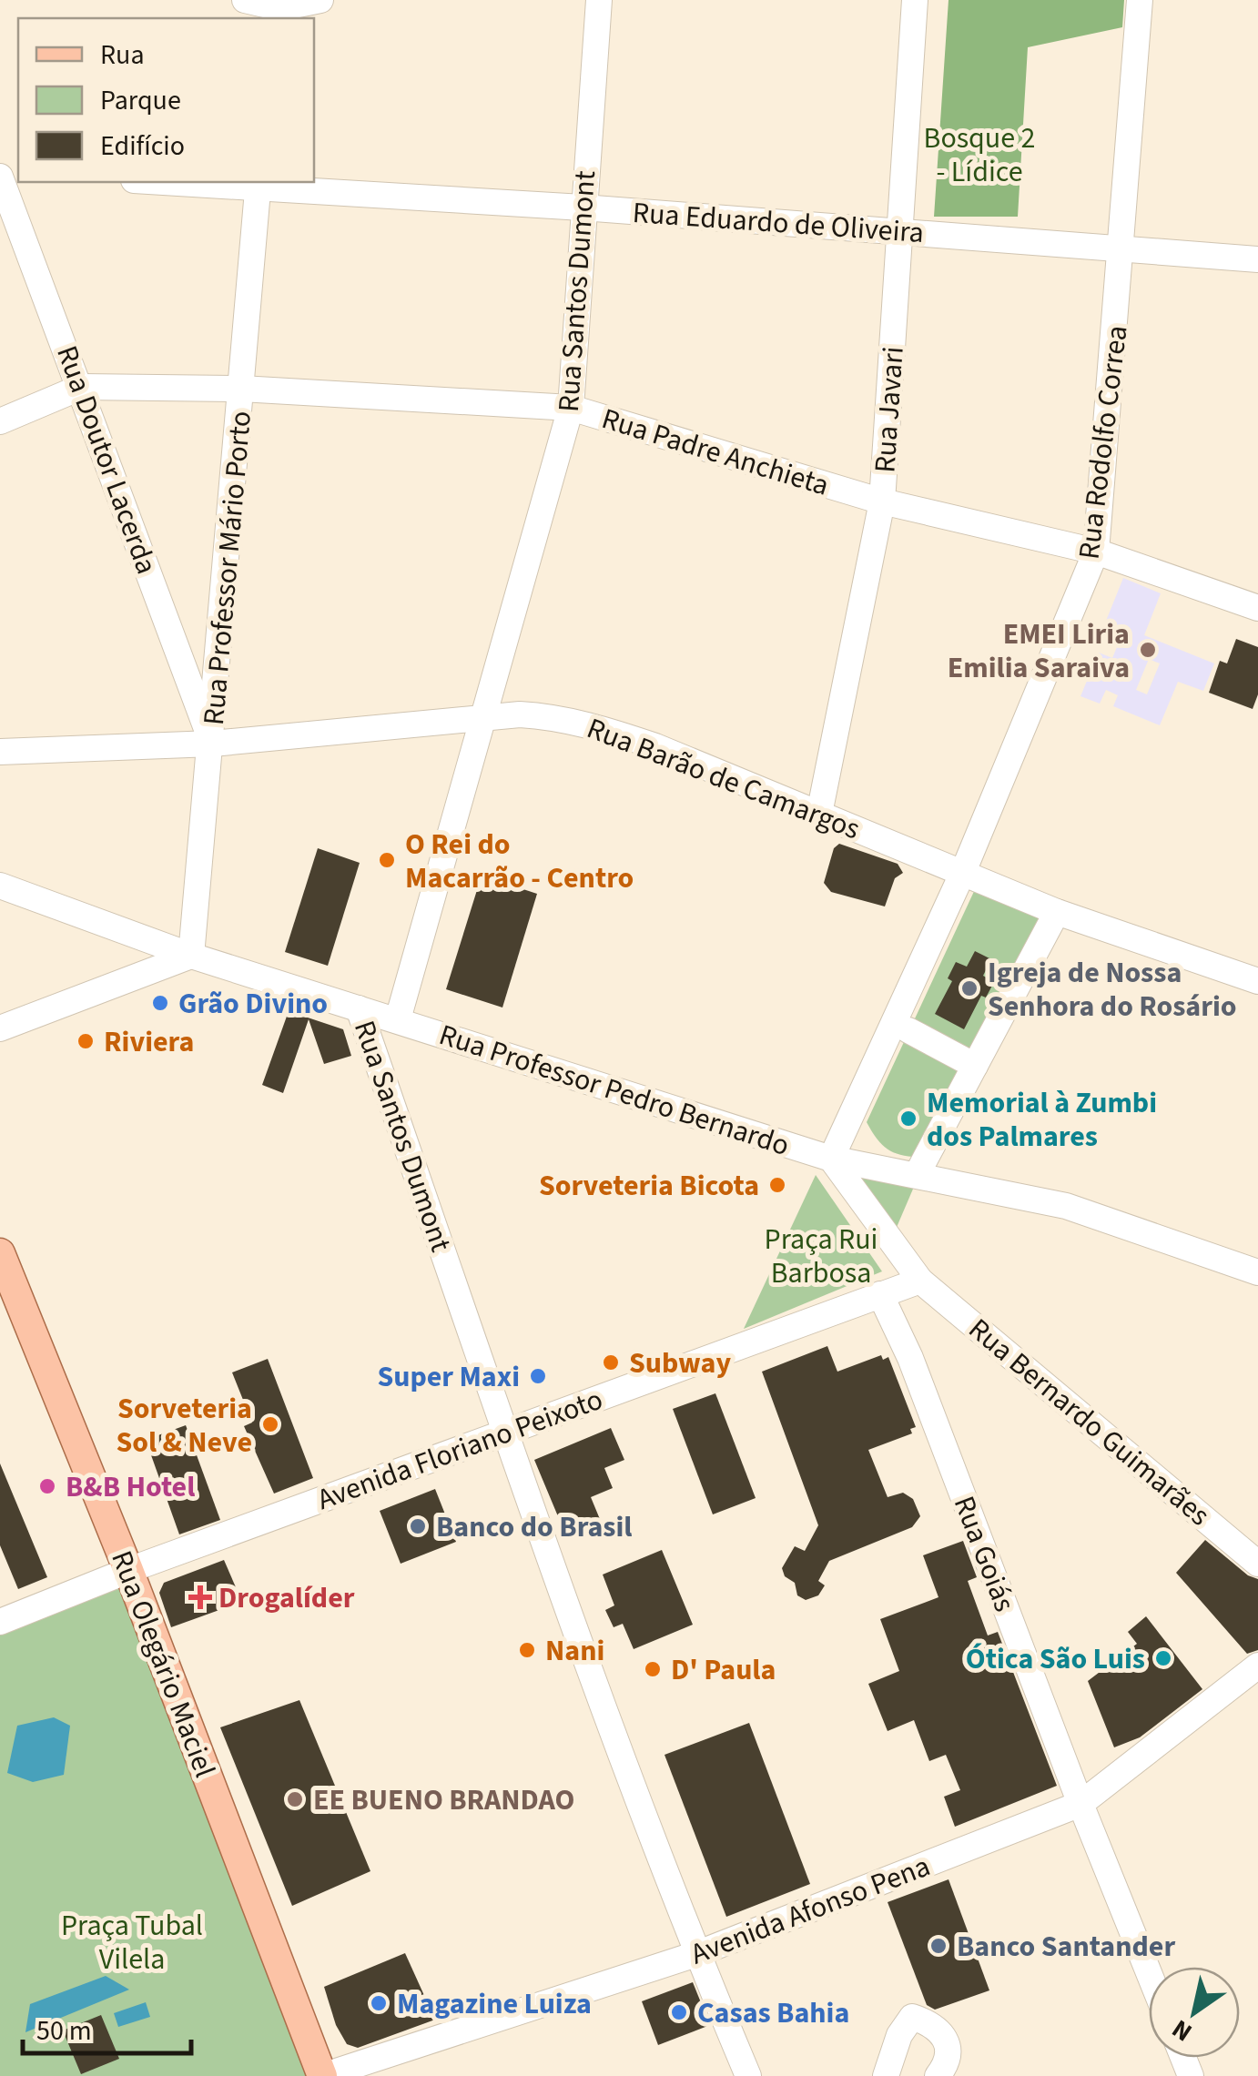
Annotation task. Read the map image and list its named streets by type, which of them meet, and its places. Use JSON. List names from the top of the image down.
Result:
{
  "streets": {
    "main road": ["Rua Olegário Maciel"],
    "street": [
      "Rua Eduardo de Oliveira",
      "Rua Santos Dumont",
      "Rua Javari",
      "Rua Rodolfo Correa",
      "Rua Padre Anchieta",
      "Rua Doutor Lacerda",
      "Rua Professor Mário Porto",
      "Rua Barão de Camargos",
      "Rua Professor Pedro Bernardo",
      "Rua Bernardo Guimarães",
      "Avenida Floriano Peixoto",
      "Rua Goiás",
      "Avenida Afonso Pena"
    ]
  },
  "crossings": [
    ["Rua Eduardo de Oliveira", "Rua Santos Dumont"],
    ["Rua Eduardo de Oliveira", "Rua Javari"],
    ["Rua Eduardo de Oliveira", "Rua Rodolfo Correa"],
    ["Rua Eduardo de Oliveira", "Rua Professor Mário Porto"],
    ["Rua Santos Dumont", "Rua Padre Anchieta"],
    ["Rua Santos Dumont", "Rua Barão de Camargos"],
    ["Rua Santos Dumont", "Rua Professor Pedro Bernardo"],
    ["Rua Santos Dumont", "Avenida Floriano Peixoto"],
    ["Rua Santos Dumont", "Avenida Afonso Pena"],
    ["Rua Javari", "Rua Padre Anchieta"],
    ["Rua Javari", "Rua Barão de Camargos"],
    ["Rua Rodolfo Correa", "Rua Padre Anchieta"],
    ["Rua Rodolfo Correa", "Rua Barão de Camargos"],
    ["Rua Rodolfo Correa", "Rua Professor Pedro Bernardo"],
    ["Rua Rodolfo Correa", "Rua Bernardo Guimarães"],
    ["Rua Padre Anchieta", "Rua Doutor Lacerda"],
    ["Rua Padre Anchieta", "Rua Professor Mário Porto"],
    ["Rua Doutor Lacerda", "Rua Professor Mário Porto"],
    ["Rua Doutor Lacerda", "Rua Barão de Camargos"],
    ["Rua Professor Mário Porto", "Rua Barão de Camargos"],
    ["Rua Professor Pedro Bernardo", "Rua Bernardo Guimarães"],
    ["Rua Bernardo Guimarães", "Avenida Floriano Peixoto"],
    ["Avenida Floriano Peixoto", "Rua Goiás"],
    ["Avenida Floriano Peixoto", "Rua Olegário Maciel"],
    ["Rua Goiás", "Avenida Afonso Pena"],
    ["Rua Olegário Maciel", "Avenida Afonso Pena"]
  ],
  "parks": ["Bosque 2 - Lídice", "Praça Rui Barbosa", "Praça Tubal Vilela"],
  "places": {
    "other": [
      "EMEI Liria Emilia Saraiva",
      "O Rei do Macarrão - Centro",
      "Igreja de Nossa Senhora do Rosário",
      "Grão Divino",
      "Riviera",
      "Memorial à Zumbi dos Palmares",
      "Sorveteria Bicota",
      "Subway",
      "Super Maxi",
      "Sorveteria Sol & Neve",
      "B&B Hotel",
      "Banco do Brasil",
      "Nani",
      "Ótica São Luis",
      "D' Paula",
      "EE BUENO BRANDAO",
      "Banco Santander",
      "Magazine Luiza",
      "Casas Bahia"
    ],
    "health": ["Drogalíder"]
  },
  "legend": ["Rua", "Parque", "Edifício"],
  "scale_bar": "50 m",
  "north": "bottom left"
}
